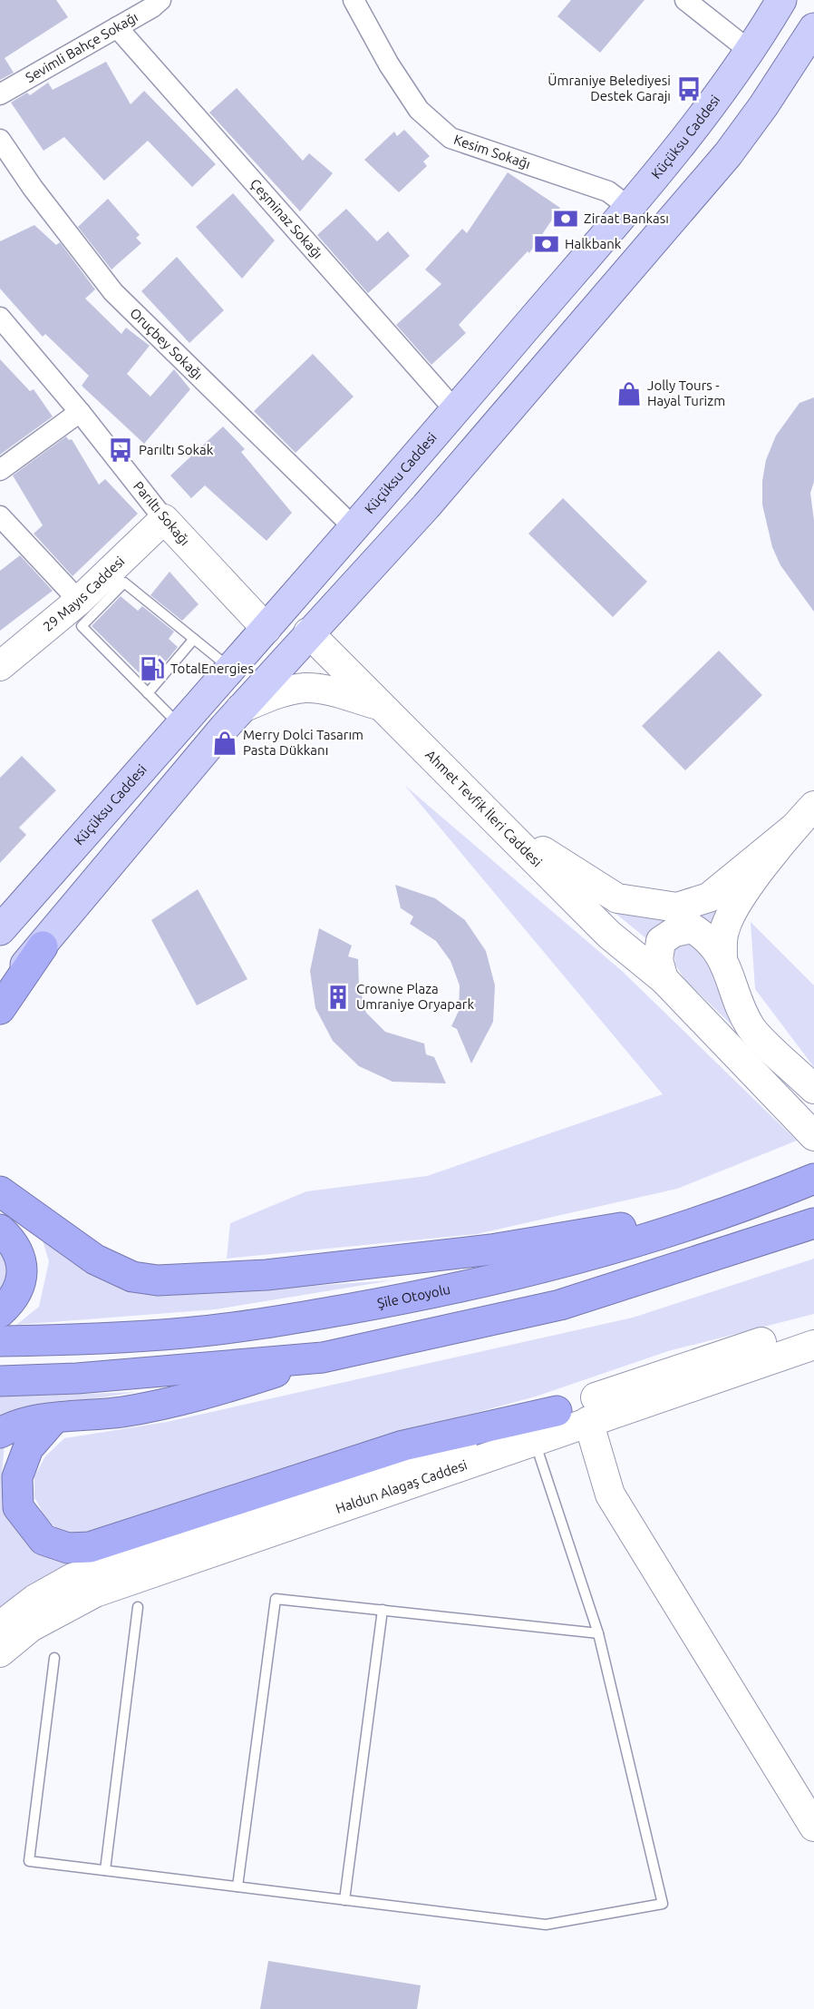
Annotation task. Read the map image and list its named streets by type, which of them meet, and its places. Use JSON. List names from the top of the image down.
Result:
{
  "streets": {
    "highway": ["Şile Otoyolu"],
    "main road": ["Küçüksu Caddesi"],
    "street": [
      "Sevimli Bahçe Sokağı",
      "Kesim Sokağı",
      "Çeşminaz Sokağı",
      "Oruçbey Sokağı",
      "Parıltı Sokağı",
      "29 Mayıs Caddesi",
      "Ahmet Tevfik İleri Caddesi",
      "Haldun Alagaş Caddesi"
    ]
  },
  "crossings": [
    ["Sevimli Bahçe Sokağı", "Çeşminaz Sokağı"],
    ["Küçüksu Caddesi", "Kesim Sokağı"],
    ["Küçüksu Caddesi", "Çeşminaz Sokağı"],
    ["Küçüksu Caddesi", "Oruçbey Sokağı"],
    ["Küçüksu Caddesi", "Parıltı Sokağı"],
    ["Parıltı Sokağı", "29 Mayıs Caddesi"]
  ],
  "places": {
    "bus stop": ["Ümraniye Belediyesi Destek Garajı", "Parıltı Sokak"],
    "bank": ["Ziraat Bankası", "Halkbank"],
    "shop": ["Jolly Tours - Hayal Turizm", "Merry Dolci Tasarım Pasta Dükkanı"],
    "fuel station": ["TotalEnergies"],
    "building": ["Crowne Plaza Umraniye Oryapark"]
  }
}
